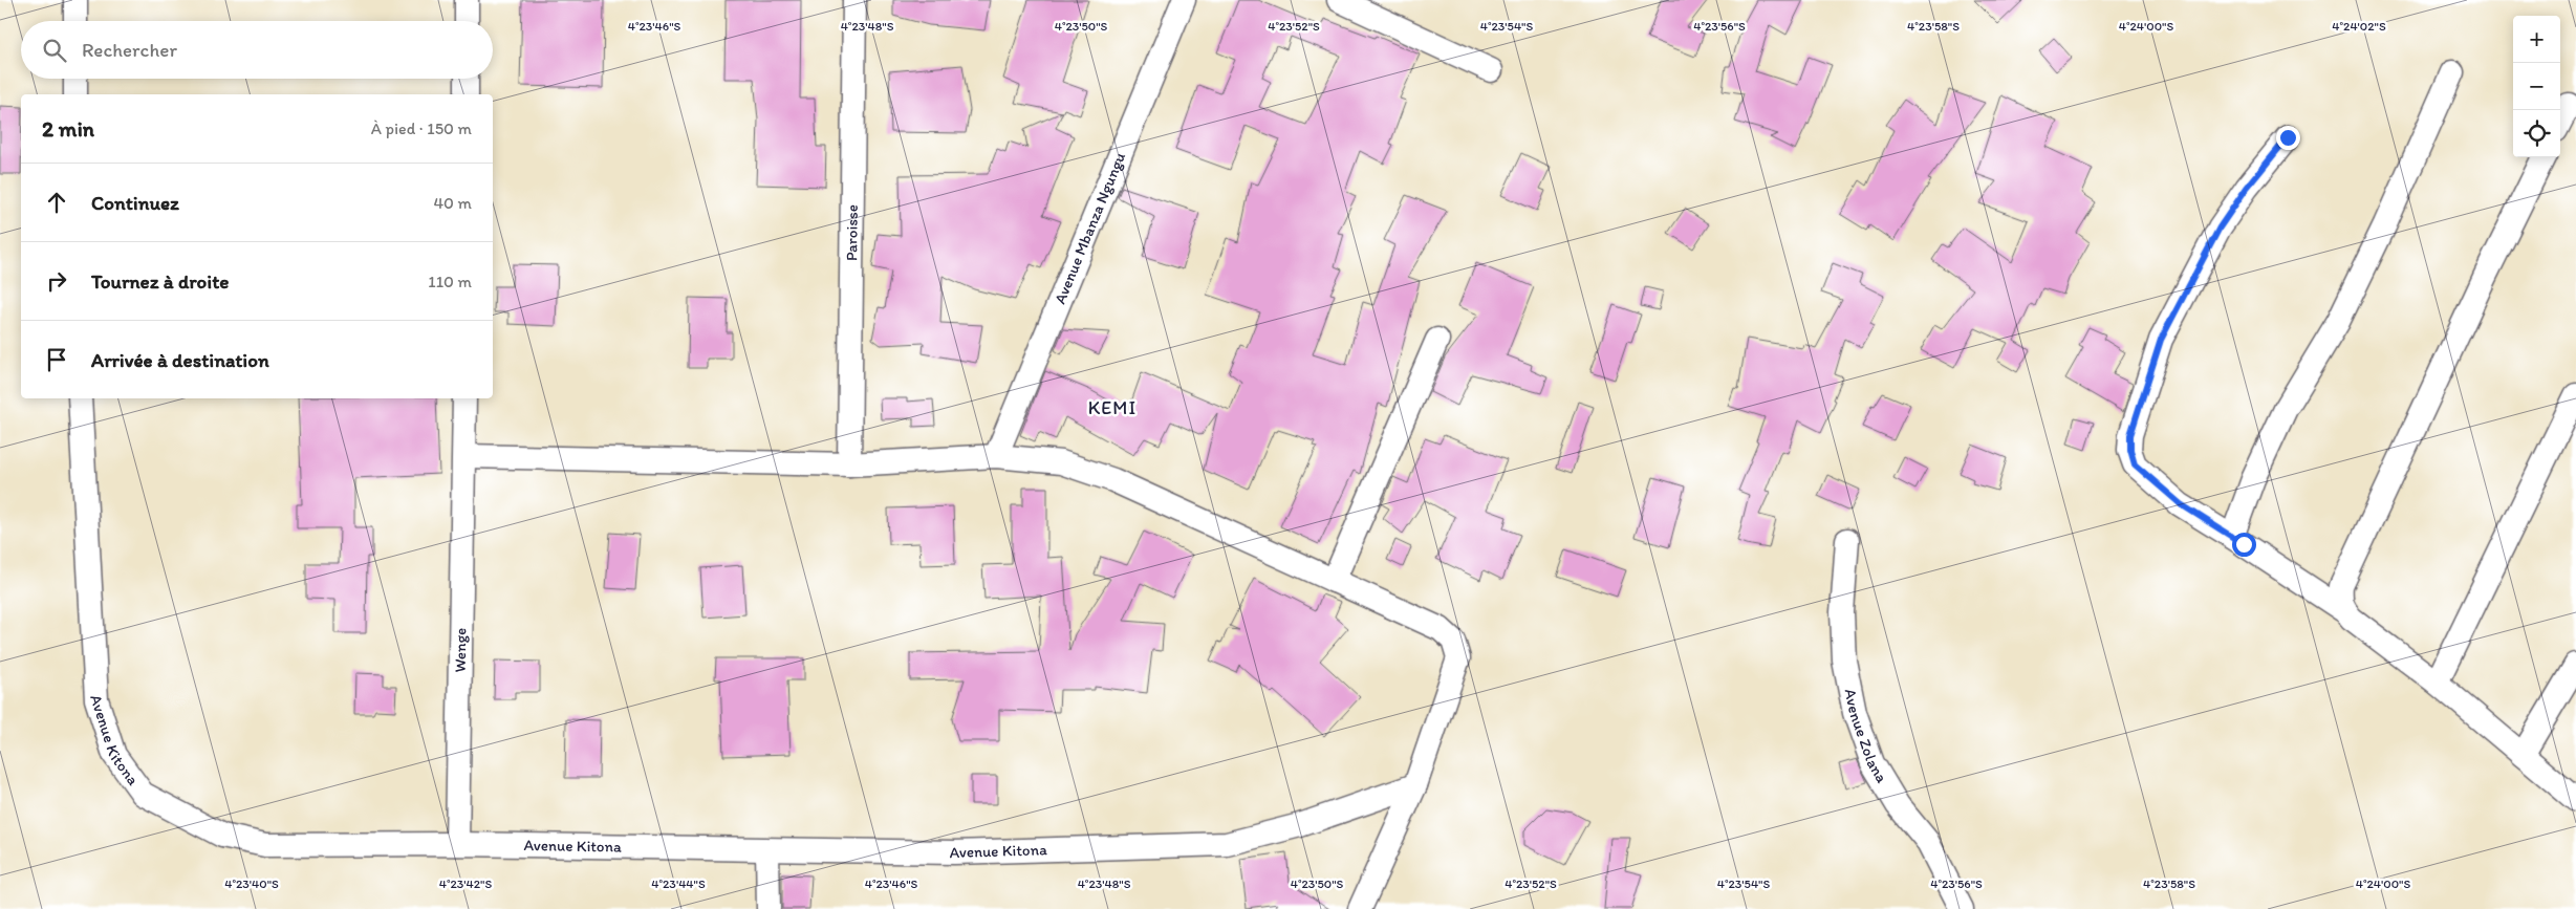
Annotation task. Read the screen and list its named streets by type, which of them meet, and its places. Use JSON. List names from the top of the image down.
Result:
{
  "streets": {
    "street": [
      "Avenue Mbanza Ngungu",
      "Paroisse",
      "Wenge",
      "Avenue Zolana",
      "Avenue Kitona"
    ]
  },
  "crossings": [
    ["Wenge", "Avenue Kitona"]
  ],
  "districts": ["KEMI"],
  "page": {
    "map_buttons": ["+", "−"],
    "search": "Rechercher",
    "heading": ["2 min", "À pied · 150 m"],
    "list": [
      ["Continuez", "40 m"],
      ["Tournez à droite", "110 m"],
      "Arrivée à destination"
    ]
  },
  "coordinates": [
    "4°24'02\"S",
    "4°23'46\"S",
    "4°23'48\"S",
    "4°23'50\"S",
    "4°23'52\"S",
    "4°23'54\"S",
    "4°23'56\"S",
    "4°23'58\"S",
    "4°24'00\"S",
    "4°23'40\"S",
    "4°23'42\"S",
    "4°23'44\"S"
  ]
}
